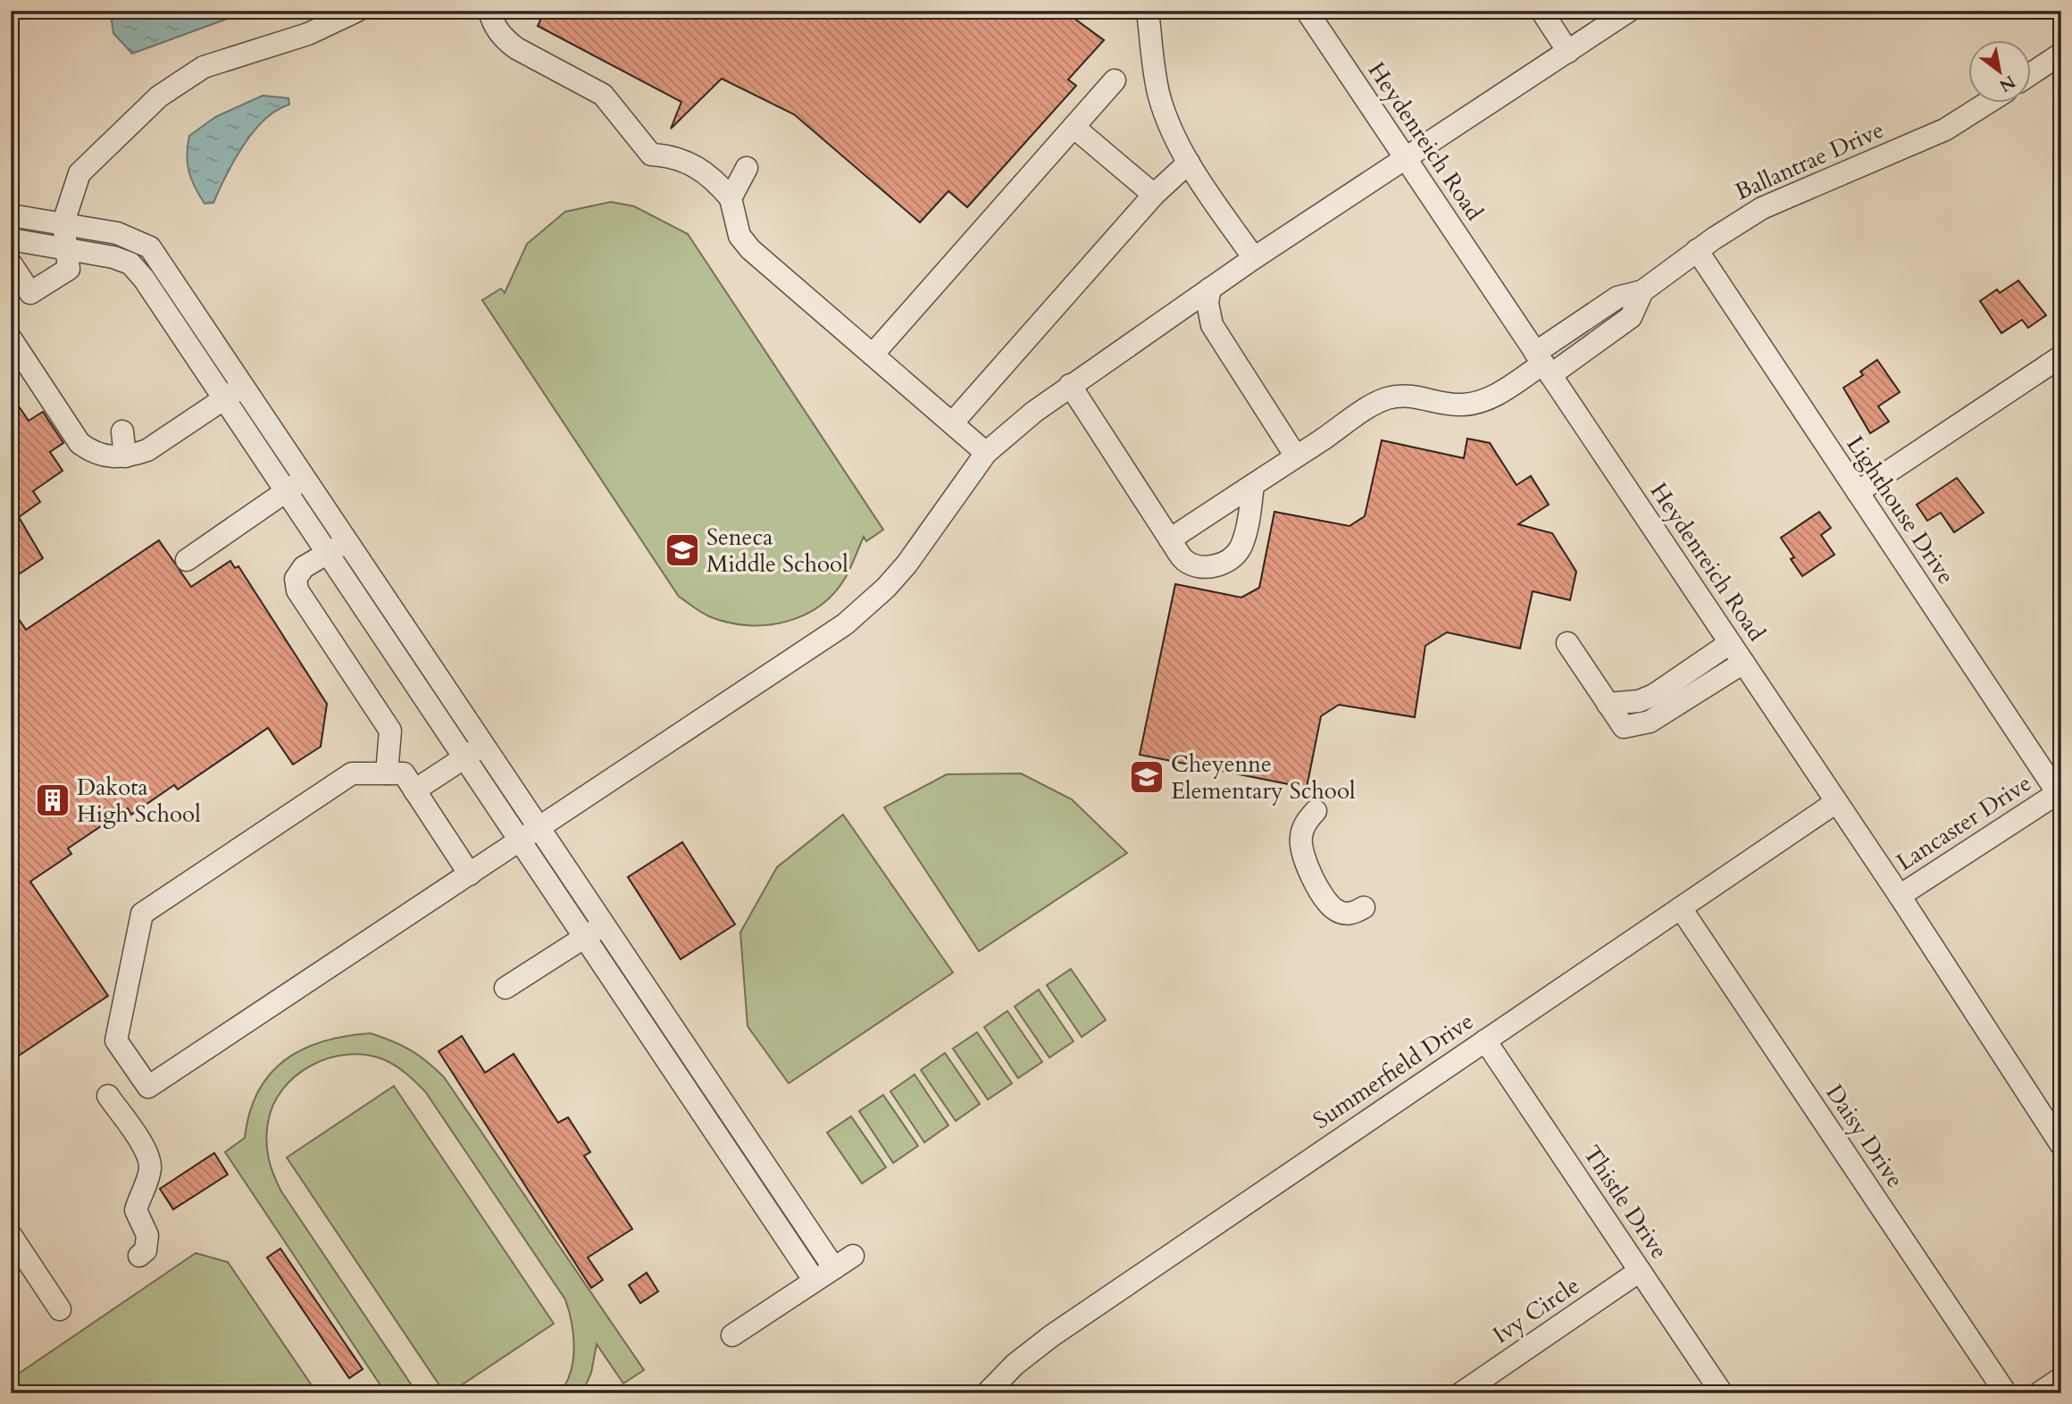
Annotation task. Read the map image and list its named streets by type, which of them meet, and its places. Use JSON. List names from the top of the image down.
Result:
{
  "streets": {
    "street": [
      "Heydenreich Road",
      "Ballantrae Drive",
      "Lighthouse Drive",
      "Lancaster Drive",
      "Summerfield Drive",
      "Daisy Drive",
      "Thistle Drive",
      "Ivy Circle"
    ]
  },
  "crossings": [
    ["Heydenreich Road", "Ballantrae Drive"],
    ["Heydenreich Road", "Lancaster Drive"],
    ["Heydenreich Road", "Summerfield Drive"],
    ["Ballantrae Drive", "Lighthouse Drive"],
    ["Lighthouse Drive", "Lancaster Drive"],
    ["Summerfield Drive", "Daisy Drive"],
    ["Summerfield Drive", "Thistle Drive"],
    ["Thistle Drive", "Ivy Circle"]
  ],
  "places": {
    "school or university": ["Seneca Middle School", "Cheyenne Elementary School"],
    "building": ["Dakota High School"]
  },
  "north": "bottom right"
}
